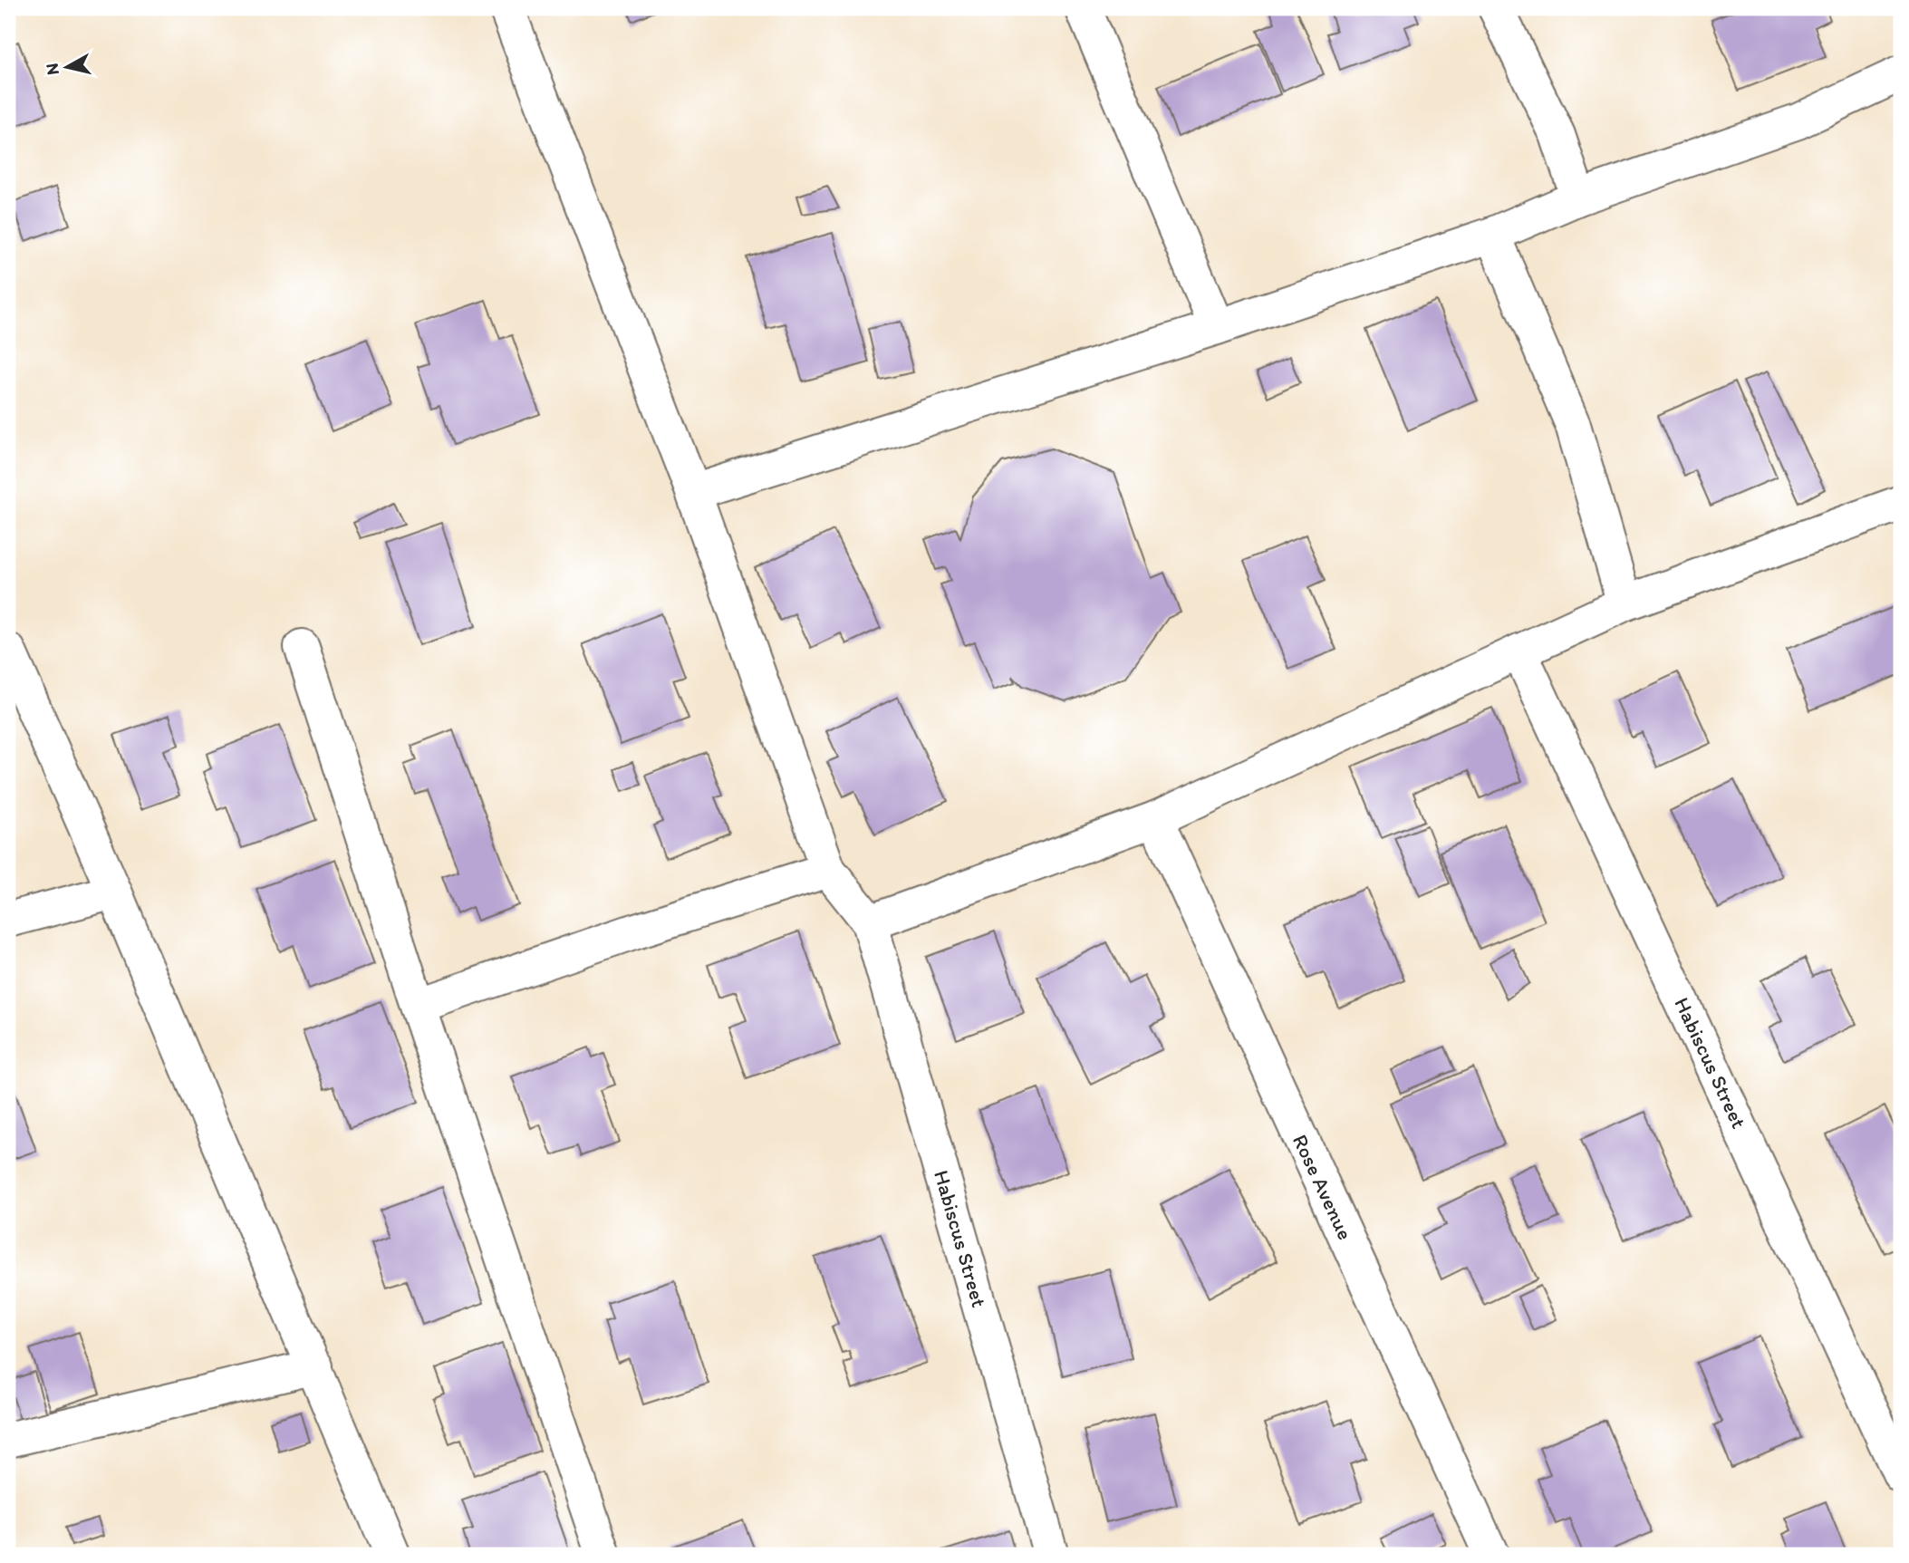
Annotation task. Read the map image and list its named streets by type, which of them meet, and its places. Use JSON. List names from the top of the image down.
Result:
{
  "streets": {
    "street": ["Habiscus Street", "Rose Avenue"]
  },
  "north": "left"
}
